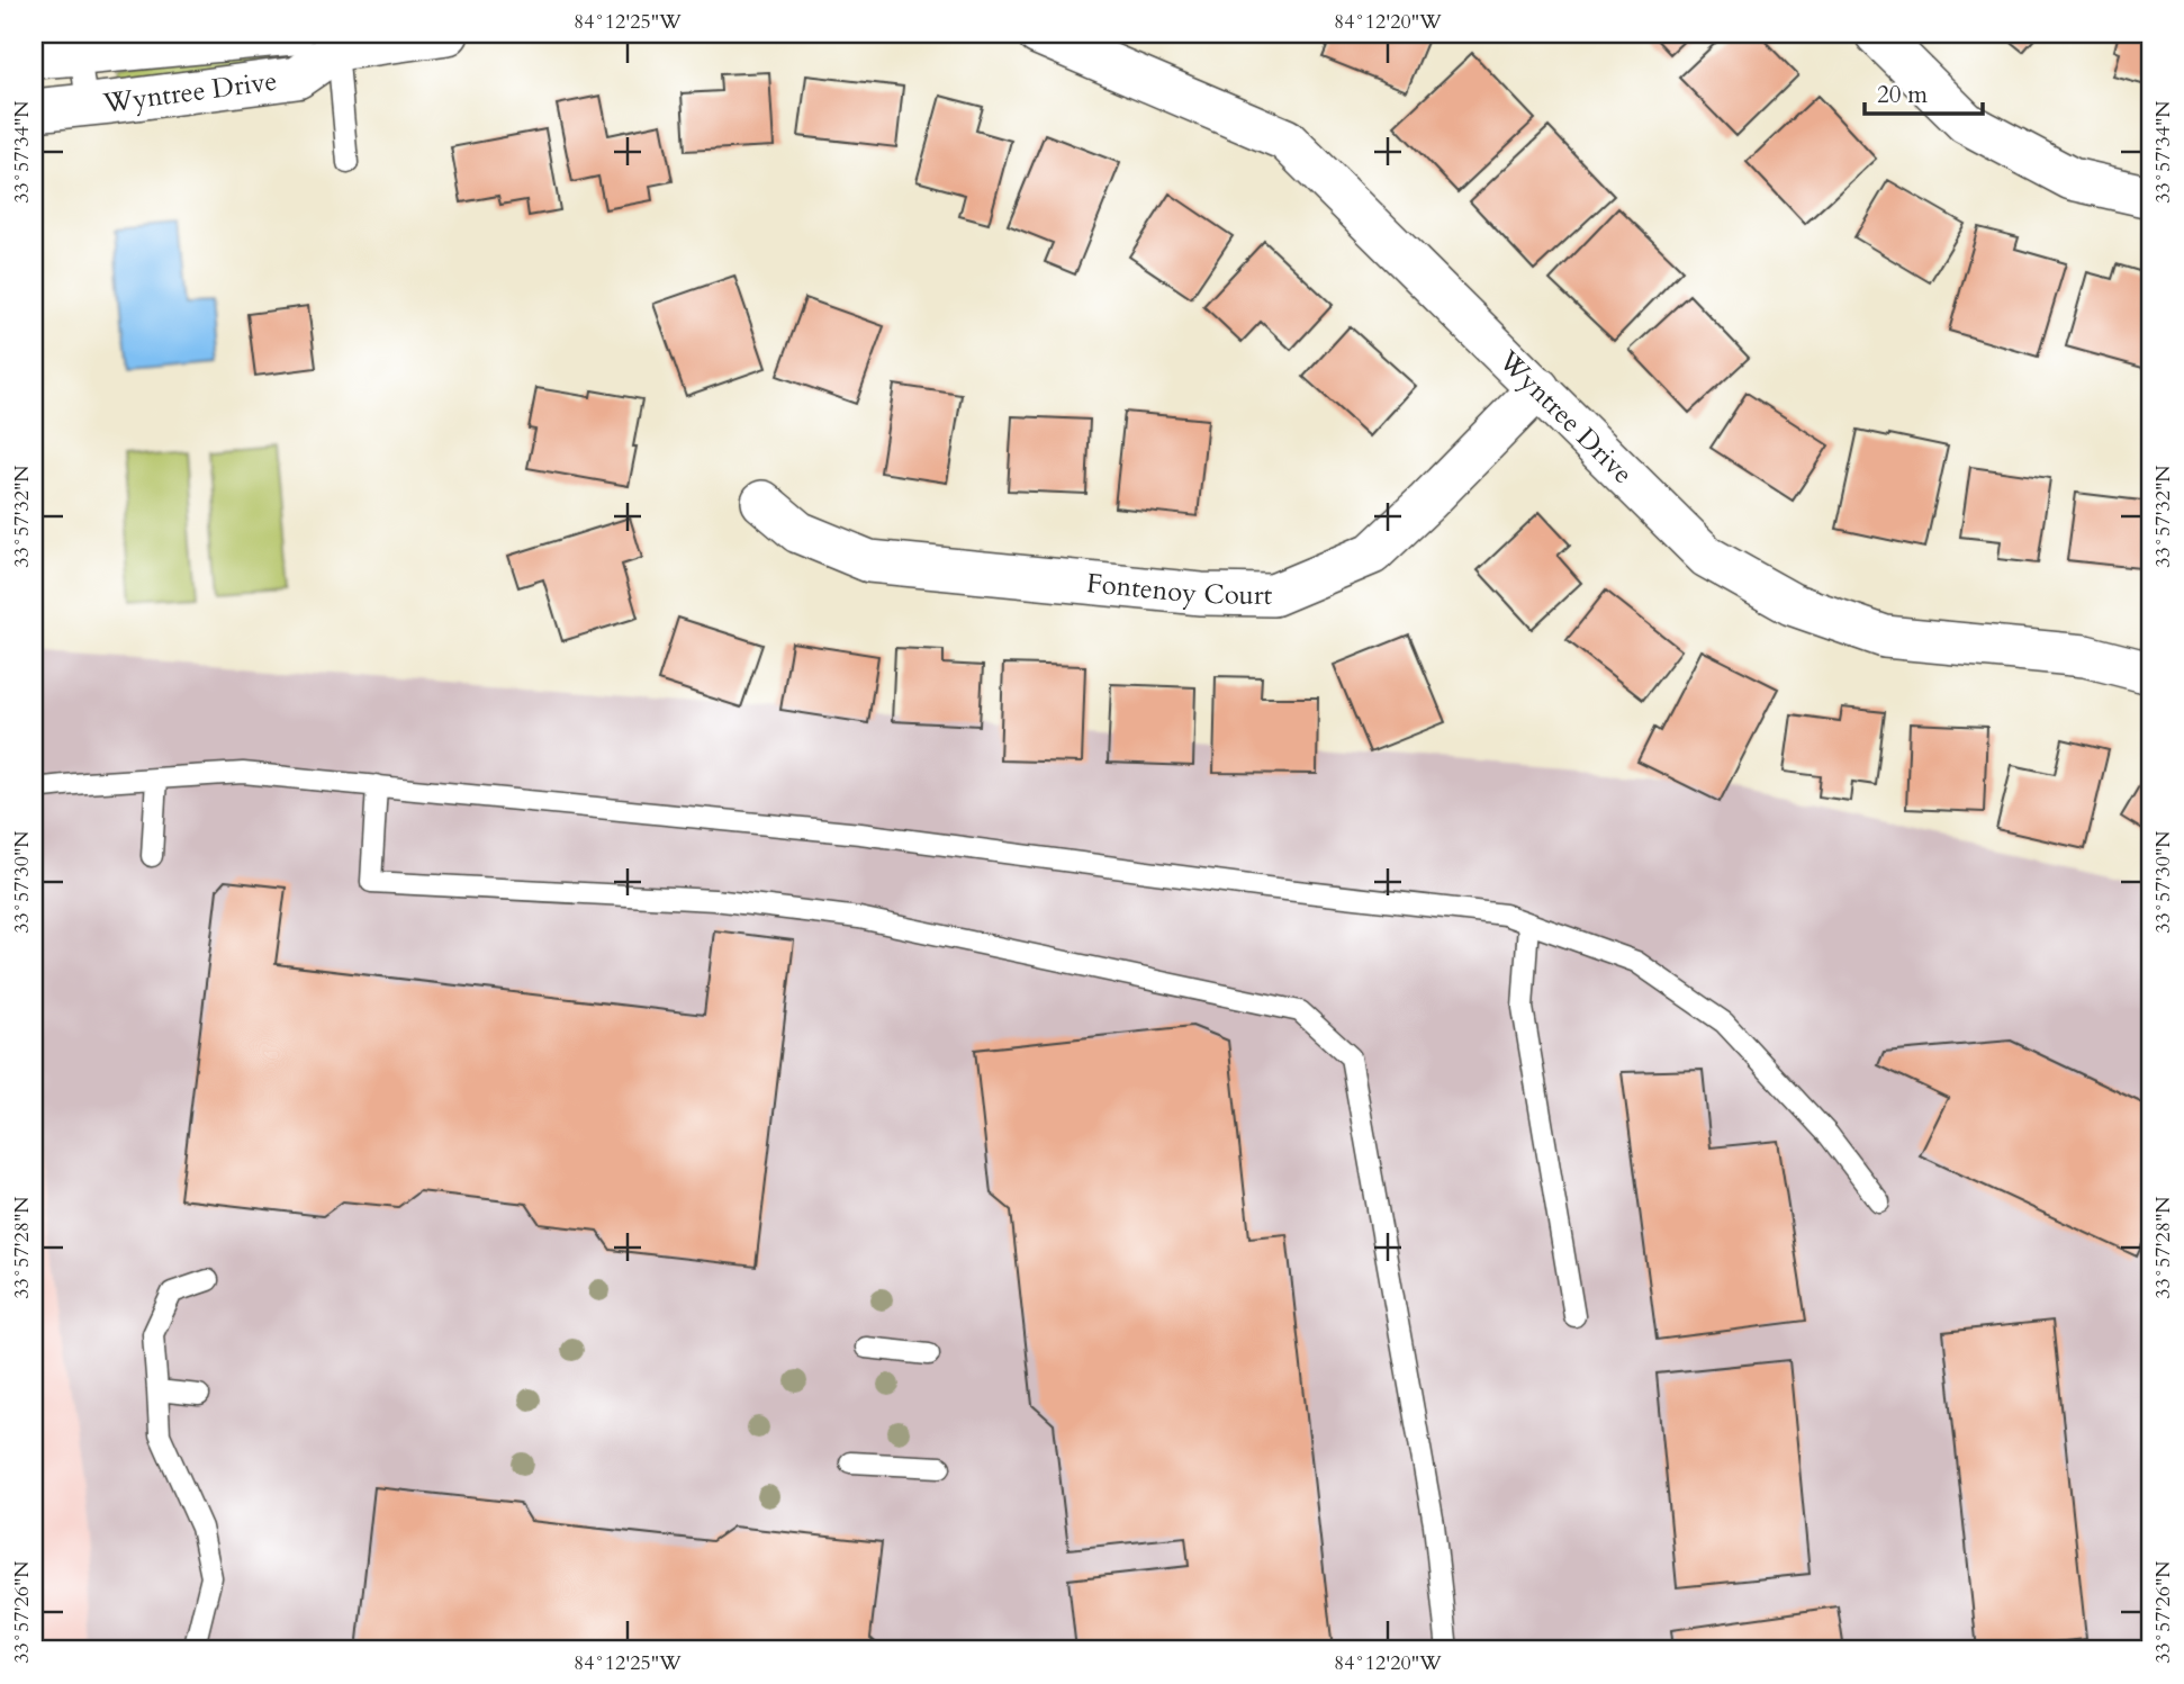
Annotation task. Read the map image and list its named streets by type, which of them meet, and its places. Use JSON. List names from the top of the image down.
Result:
{
  "streets": {
    "street": ["Wyntree Drive", "Fontenoy Court"]
  },
  "crossings": [
    ["Wyntree Drive", "Fontenoy Court"]
  ],
  "scale_bar": "20 m",
  "coordinates": [
    "84°12'25\"W",
    "84°12'20\"W",
    "33°57'34\"N",
    "33°57'32\"N",
    "33°57'30\"N",
    "33°57'28\"N",
    "33°57'26\"N"
  ]
}
